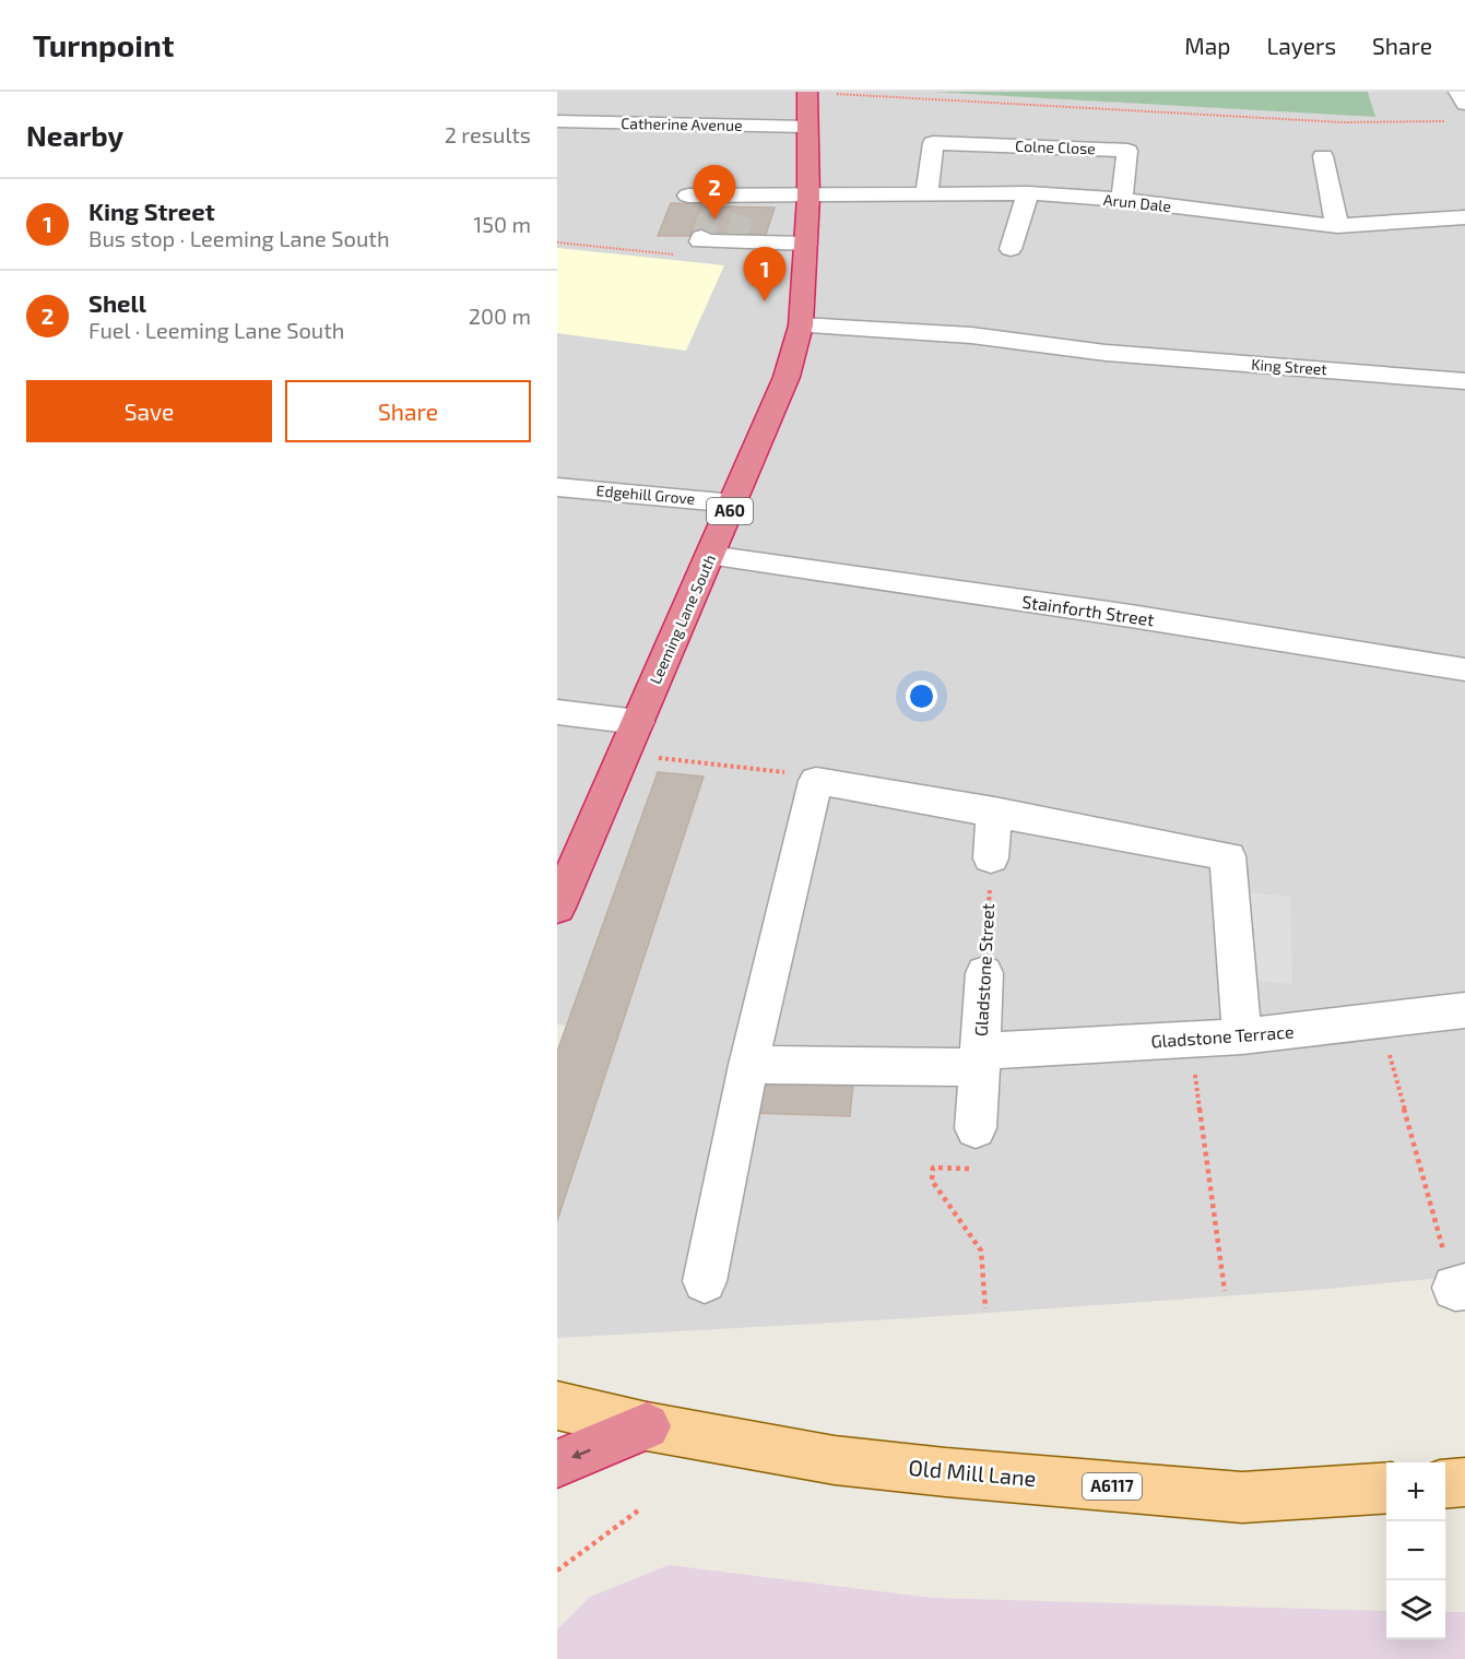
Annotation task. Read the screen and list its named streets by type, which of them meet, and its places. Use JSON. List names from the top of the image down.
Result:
{
  "streets": {
    "highway": ["A60", "Leeming Lane South"],
    "main road": ["Old Mill Lane", "A6117"],
    "street": [
      "Catherine Avenue",
      "Colne Close",
      "Arun Dale",
      "King Street",
      "Edgehill Grove",
      "Stainforth Street",
      "Gladstone Street",
      "Gladstone Terrace"
    ]
  },
  "crossings": [
    ["Catherine Avenue", "Leeming Lane South"],
    ["Colne Close", "Arun Dale"],
    ["Arun Dale", "Leeming Lane South"],
    ["King Street", "Leeming Lane South"],
    ["Edgehill Grove", "Leeming Lane South"],
    ["Stainforth Street", "Leeming Lane South"],
    ["Gladstone Street", "Gladstone Terrace"]
  ],
  "page": {
    "header": "Turnpoint",
    "nav": ["Map", "Layers", "Share"],
    "heading": ["Nearby", "2 results"],
    "pins": ["2", "1"],
    "list": [
      {
        "mark": "1",
        "name": "King Street",
        "note": "Bus stop · Leeming Lane South",
        "value": "150 m"
      },
      {
        "mark": "2",
        "name": "Shell",
        "note": "Fuel · Leeming Lane South",
        "value": "200 m"
      }
    ],
    "buttons": ["Save", "Share"],
    "map_buttons": ["+", "−"]
  }
}
